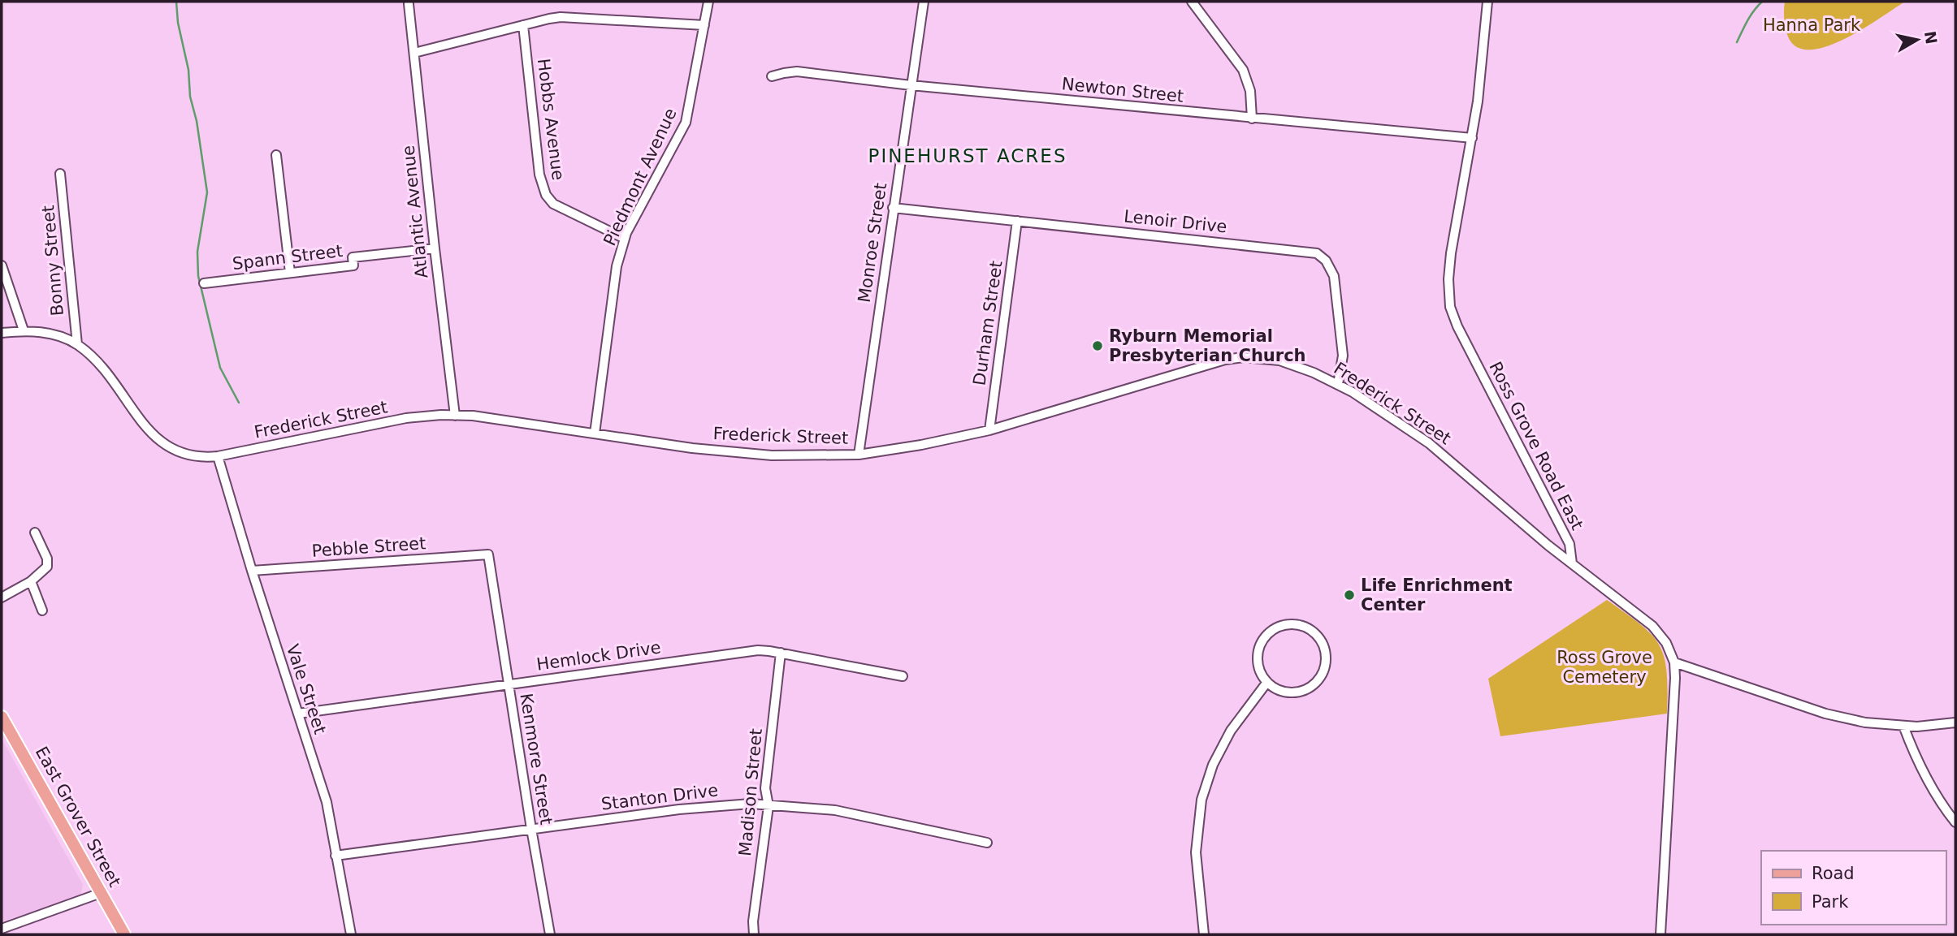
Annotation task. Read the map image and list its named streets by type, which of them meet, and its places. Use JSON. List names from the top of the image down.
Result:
{
  "streets": {
    "main road": ["East Grover Street"],
    "street": [
      "Newton Street",
      "Hobbs Avenue",
      "Piedmont Avenue",
      "Atlantic Avenue",
      "Lenoir Drive",
      "Monroe Street",
      "Spann Street",
      "Bonny Street",
      "Durham Street",
      "Frederick Street",
      "Ross Grove Road East",
      "Pebble Street",
      "Hemlock Drive",
      "Vale Street",
      "Kenmore Street",
      "Madison Street",
      "Stanton Drive"
    ]
  },
  "crossings": [
    ["Newton Street", "Monroe Street"],
    ["Newton Street", "Ross Grove Road East"],
    ["Hobbs Avenue", "Piedmont Avenue"],
    ["Piedmont Avenue", "Frederick Street"],
    ["Atlantic Avenue", "Spann Street"],
    ["Atlantic Avenue", "Frederick Street"],
    ["Lenoir Drive", "Monroe Street"],
    ["Lenoir Drive", "Durham Street"],
    ["Lenoir Drive", "Frederick Street"],
    ["Monroe Street", "Frederick Street"],
    ["Bonny Street", "Frederick Street"],
    ["Durham Street", "Frederick Street"],
    ["Frederick Street", "Ross Grove Road East"],
    ["Frederick Street", "Vale Street"],
    ["Pebble Street", "Vale Street"],
    ["Pebble Street", "Kenmore Street"],
    ["Hemlock Drive", "Vale Street"],
    ["Hemlock Drive", "Kenmore Street"],
    ["Hemlock Drive", "Madison Street"],
    ["Vale Street", "Stanton Drive"],
    ["Kenmore Street", "Stanton Drive"],
    ["Madison Street", "Stanton Drive"]
  ],
  "districts": ["PINEHURST ACRES"],
  "parks": ["Hanna Park", "Ross Grove Cemetery"],
  "places": ["Ryburn Memorial Presbyterian Church", "Life Enrichment Center"],
  "legend": ["Road", "Park"],
  "north": "right"
}
